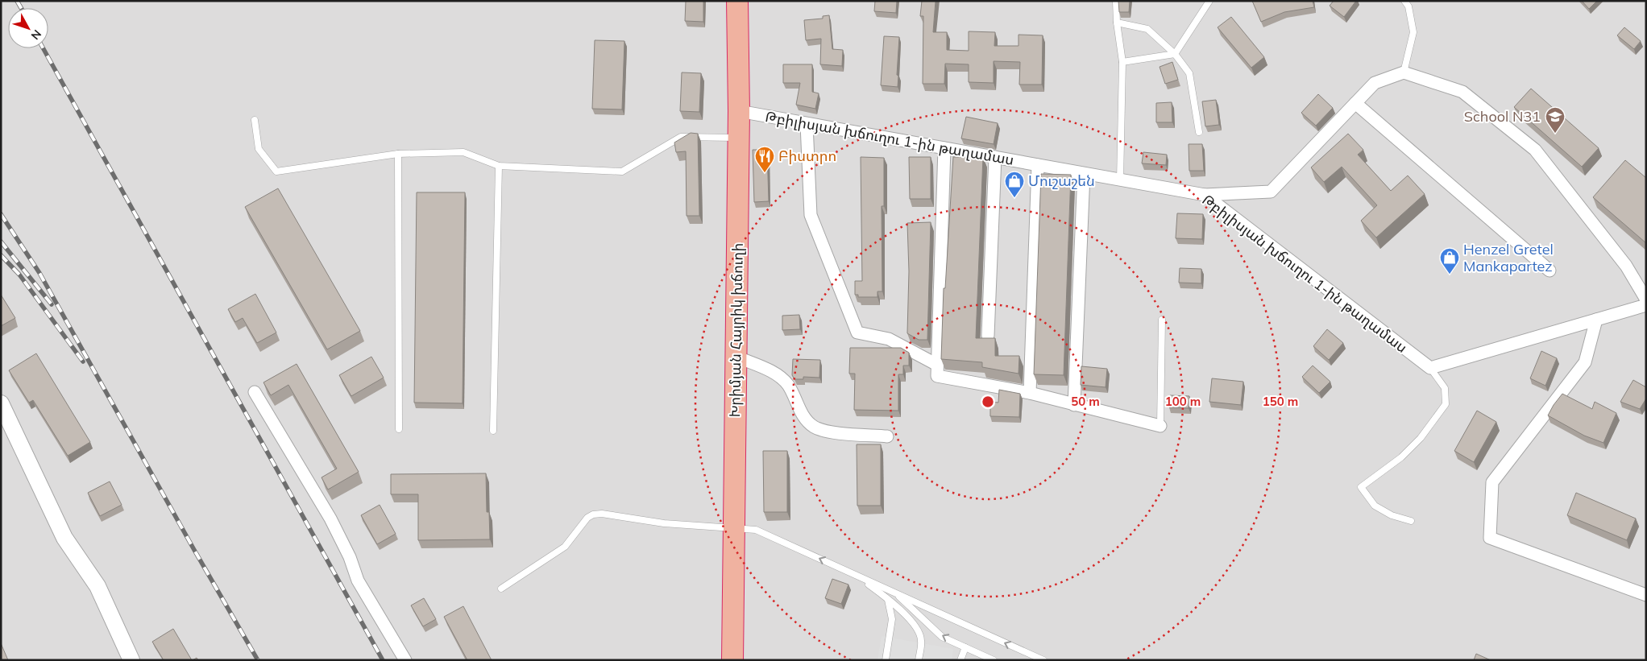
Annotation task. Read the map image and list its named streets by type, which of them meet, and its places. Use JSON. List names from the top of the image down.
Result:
{
  "streets": {
    "highway": ["Խրիմյան Հայրիկ խճուղի"],
    "street": ["Թբիլիսյան խճուղու 1-ին թաղամաս"]
  },
  "crossings": [
    ["Թբիլիսյան խճուղու 1-ին թաղամաս", "Խրիմյան Հայրիկ խճուղի"]
  ],
  "places": {
    "school or university": ["School N31"],
    "restaurant": ["Բիստրո"],
    "shop": ["Մուշաշեն", "Henzel Gretel Mankapartez"]
  },
  "north": "bottom right",
  "rings": ["50 m", "100 m", "150 m"]
}
